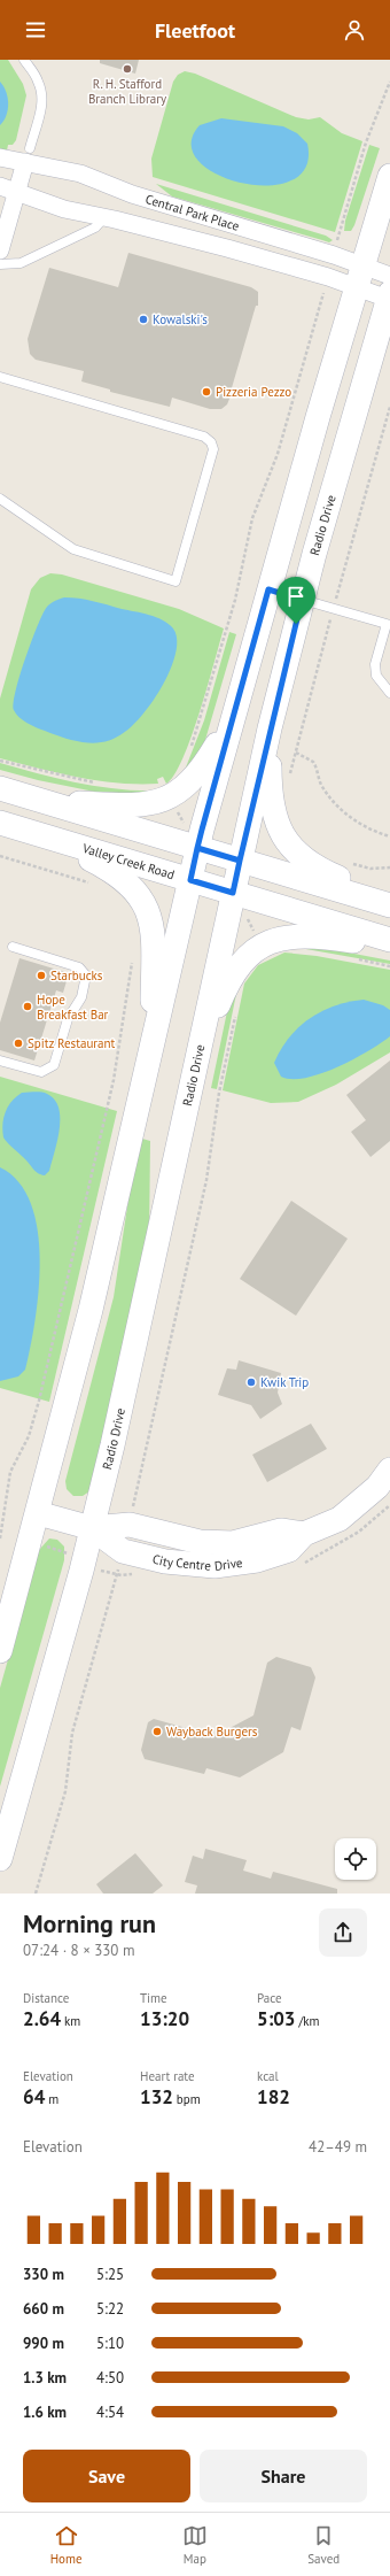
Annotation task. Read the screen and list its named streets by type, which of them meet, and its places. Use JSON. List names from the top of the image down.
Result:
{
  "streets": {
    "main road": ["Radio Drive", "Valley Creek Road", "City Centre Drive"],
    "street": ["Central Park Place"]
  },
  "crossings": [
    ["Central Park Place", "Radio Drive"],
    ["Radio Drive", "Valley Creek Road"],
    ["Radio Drive", "City Centre Drive"]
  ],
  "places": [
    "R. H. Stafford Branch Library",
    "Kowalski's",
    "Pizzeria Pezzo",
    "Starbucks",
    "Hope Breakfast Bar",
    "Spitz Restaurant",
    "Kwik Trip",
    "Wayback Burgers"
  ],
  "page": {
    "header": "Fleetfoot",
    "heading": ["Morning run", "07:24 · 8 × 330 m"],
    "stats": [
      ["Distance", "2.64 km"],
      ["Time", "13:20"],
      ["Pace", "5:03 /km"],
      ["Elevation", "64 m"],
      ["Heart rate", "132 bpm"],
      ["kcal", "182"]
    ],
    "chart": ["Elevation", "42–49 m"],
    "list": [
      {
        "name": "330 m",
        "note": "5:25"
      },
      {
        "name": "660 m",
        "note": "5:22"
      },
      {
        "name": "990 m",
        "note": "5:10"
      },
      {
        "name": "1.3 km",
        "note": "4:50"
      },
      {
        "name": "1.6 km",
        "note": "4:54"
      }
    ],
    "buttons": ["Save", "Share"],
    "tabs": ["Home", "Map", "Saved"]
  }
}
